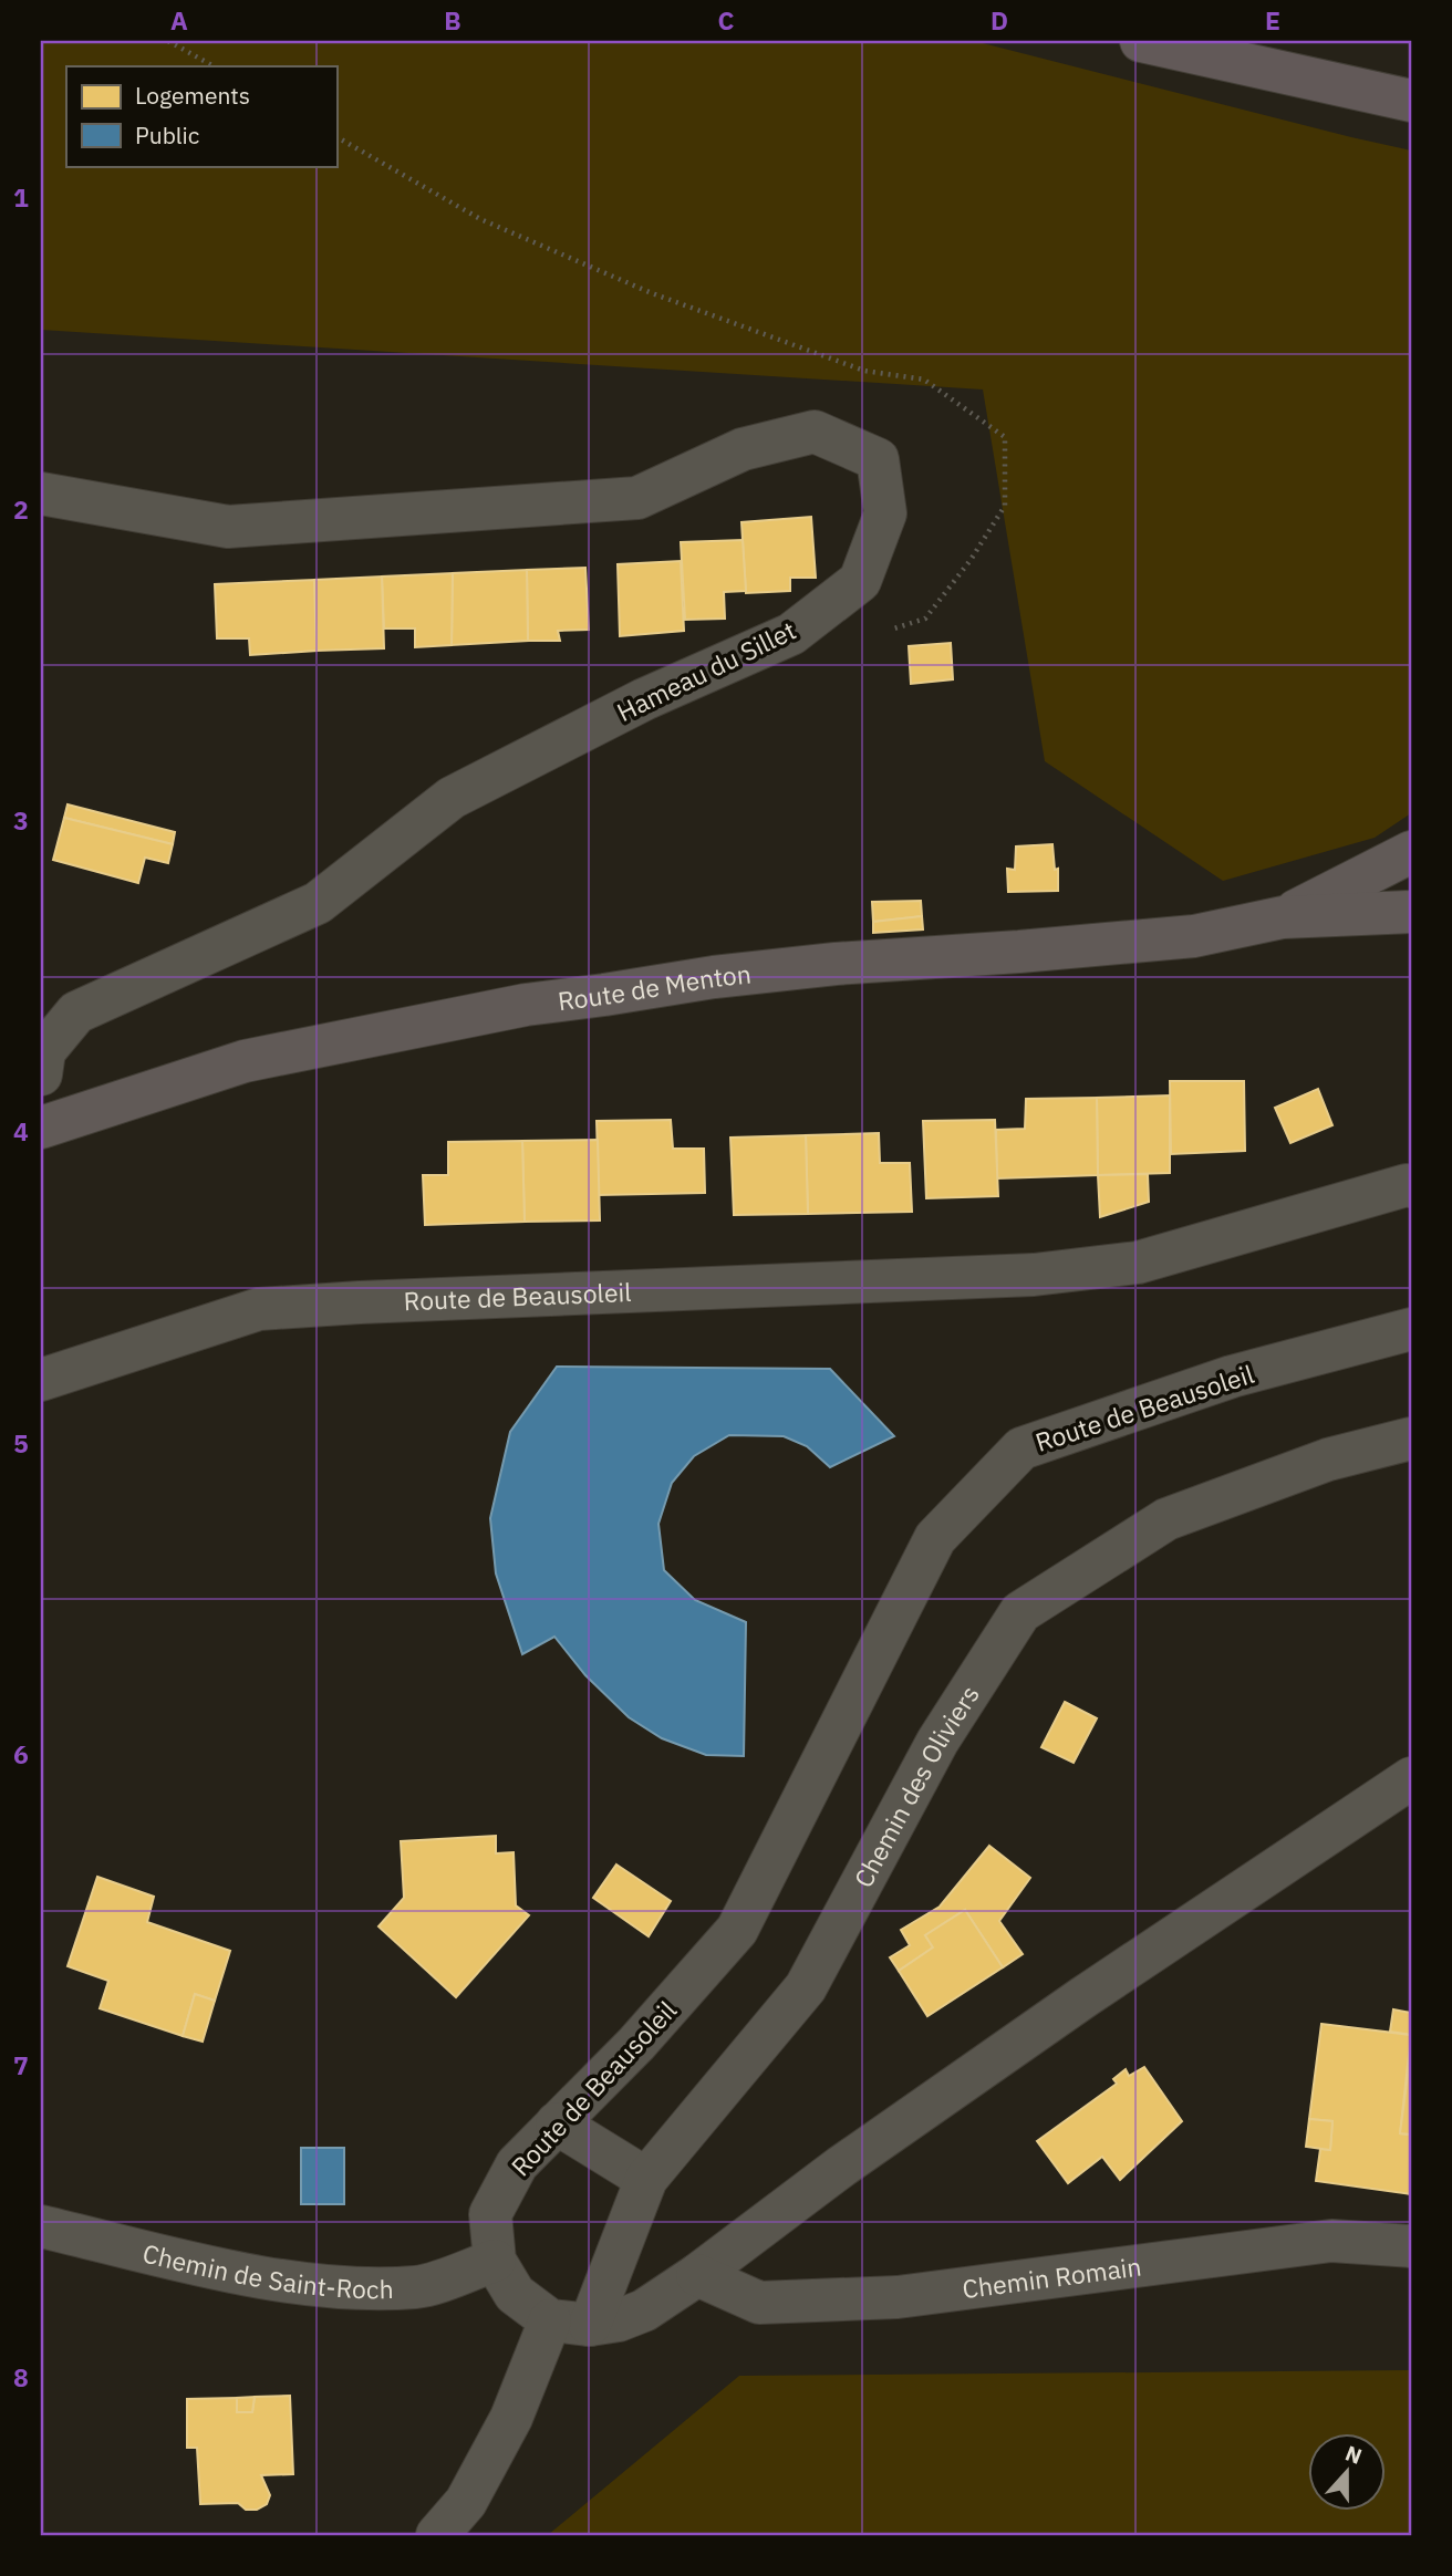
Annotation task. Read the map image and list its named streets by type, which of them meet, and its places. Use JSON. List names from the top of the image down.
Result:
{
  "streets": {
    "main road": ["Route de Menton"],
    "street": [
      "Hameau du Sillet",
      "Route de Beausoleil",
      "Chemin des Oliviers",
      "Chemin de Saint-Roch",
      "Chemin Romain"
    ]
  },
  "crossings": [
    ["Route de Beausoleil", "Chemin des Oliviers"],
    ["Route de Beausoleil", "Chemin de Saint-Roch"]
  ],
  "legend": ["Logements", "Public"],
  "north": "top",
  "grid": {
    "columns": [
      "A",
      "B",
      "C",
      "D",
      "E"
    ],
    "rows": [
      "1",
      "2",
      "3",
      "4",
      "5",
      "6",
      "7",
      "8"
    ]
  }
}
